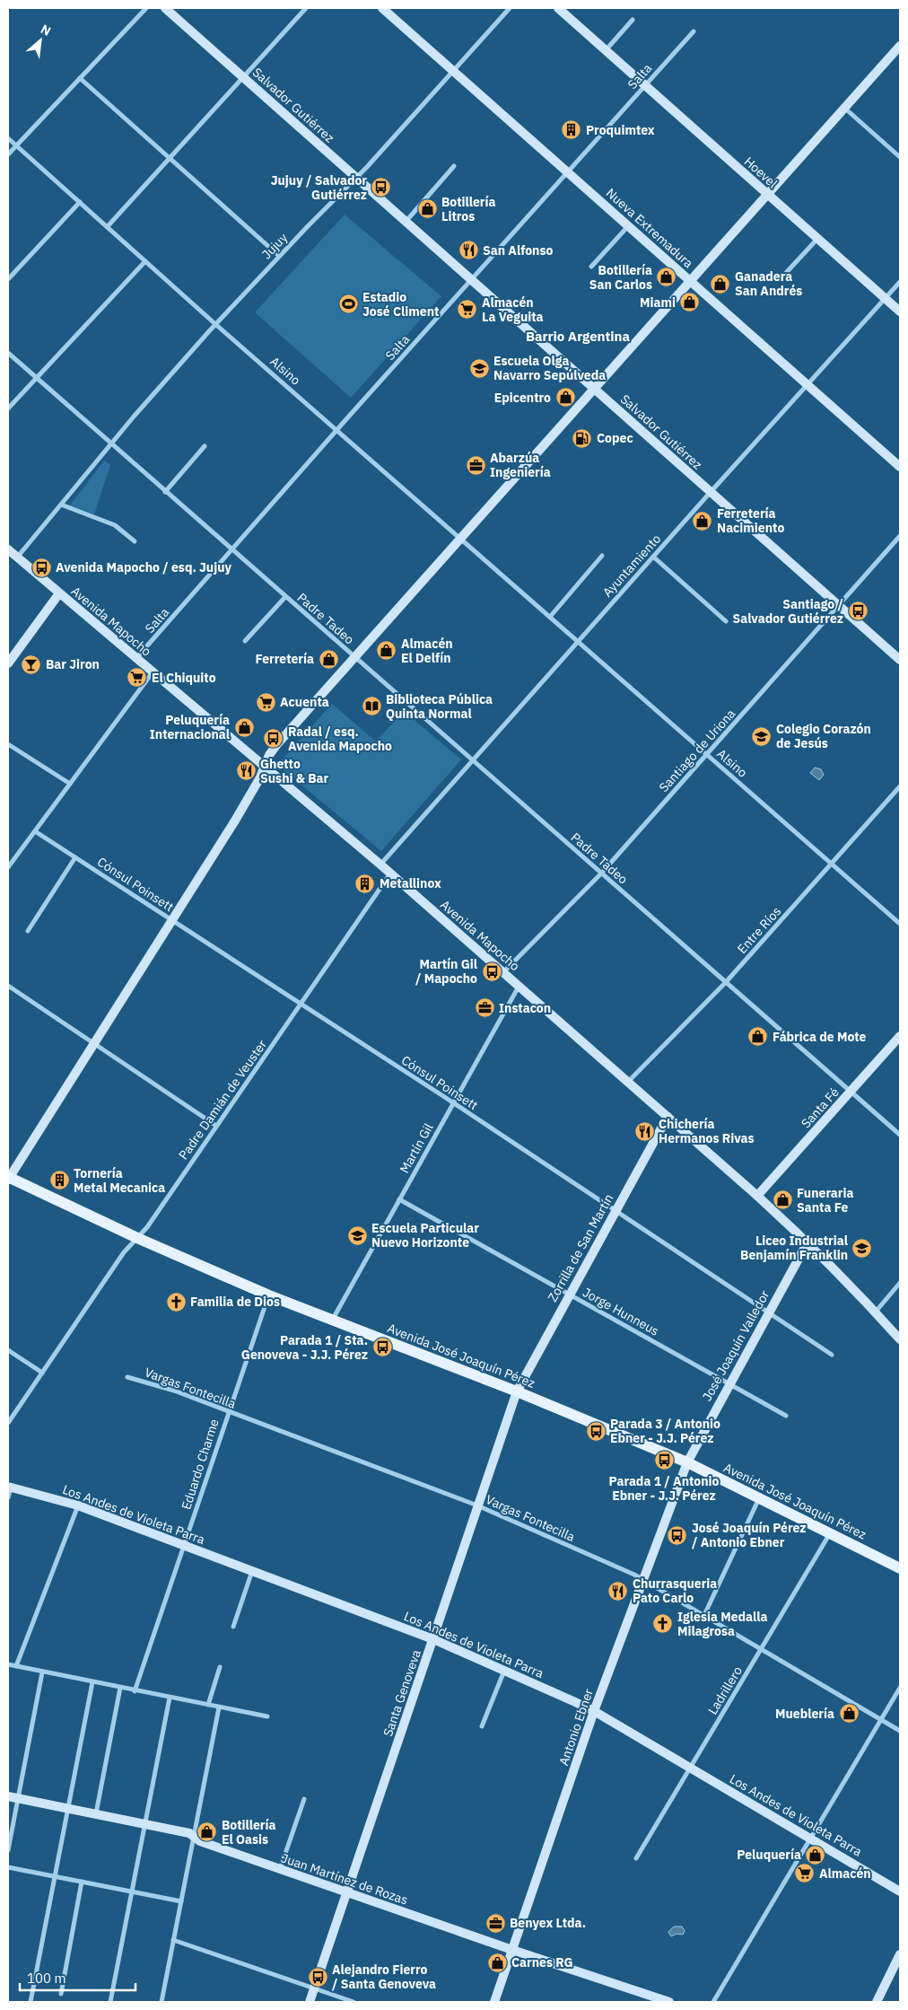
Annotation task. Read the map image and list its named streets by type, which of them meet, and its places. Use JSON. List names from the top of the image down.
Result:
{
  "streets": {
    "main road": ["Avenida José Joaquín Pérez"],
    "street": [
      "Salta",
      "Salvador Gutiérrez",
      "Hoevel",
      "Nueva Extremadura",
      "Jujuy",
      "Alsino",
      "Ayuntamiento",
      "Padre Tadeo",
      "Avenida Mapocho",
      "Santiago de Uriona",
      "Cónsul Poinsett",
      "Entre Ríos",
      "Padre Damián de Veuster",
      "Santa Fé",
      "Martín Gil",
      "Zorrilla de San Martín",
      "Jorge Hunneus",
      "José Joaquín Valledor",
      "Vargas Fontecilla",
      "Eduardo Charme",
      "Los Andes de Violeta Parra",
      "Ladrillero",
      "Santa Genoveva",
      "Antonio Ebner",
      "Juan Martínez de Rozas"
    ]
  },
  "crossings": [
    ["Salta", "Salvador Gutiérrez"],
    ["Salta", "Hoevel"],
    ["Salta", "Nueva Extremadura"],
    ["Salta", "Alsino"],
    ["Salta", "Padre Tadeo"],
    ["Salta", "Avenida Mapocho"],
    ["Salvador Gutiérrez", "Jujuy"],
    ["Salvador Gutiérrez", "Ayuntamiento"],
    ["Salvador Gutiérrez", "Santiago de Uriona"],
    ["Hoevel", "Ayuntamiento"],
    ["Nueva Extremadura", "Jujuy"],
    ["Nueva Extremadura", "Ayuntamiento"],
    ["Jujuy", "Alsino"],
    ["Jujuy", "Padre Tadeo"],
    ["Jujuy", "Avenida Mapocho"],
    ["Alsino", "Ayuntamiento"],
    ["Alsino", "Santiago de Uriona"],
    ["Alsino", "Entre Ríos"],
    ["Ayuntamiento", "Padre Tadeo"],
    ["Ayuntamiento", "Avenida Mapocho"],
    ["Padre Tadeo", "Santiago de Uriona"],
    ["Padre Tadeo", "Entre Ríos"],
    ["Padre Tadeo", "Santa Fé"],
    ["Avenida Mapocho", "Santiago de Uriona"],
    ["Avenida Mapocho", "Entre Ríos"],
    ["Avenida Mapocho", "Padre Damián de Veuster"],
    ["Avenida Mapocho", "Santa Fé"],
    ["Avenida Mapocho", "Martín Gil"],
    ["Avenida Mapocho", "Zorrilla de San Martín"],
    ["Avenida Mapocho", "José Joaquín Valledor"],
    ["Cónsul Poinsett", "Padre Damián de Veuster"],
    ["Cónsul Poinsett", "Martín Gil"],
    ["Cónsul Poinsett", "Zorrilla de San Martín"],
    ["Cónsul Poinsett", "José Joaquín Valledor"],
    ["Padre Damián de Veuster", "Avenida José Joaquín Pérez"],
    ["Martín Gil", "Jorge Hunneus"],
    ["Martín Gil", "Avenida José Joaquín Pérez"],
    ["Zorrilla de San Martín", "Jorge Hunneus"],
    ["Zorrilla de San Martín", "Avenida José Joaquín Pérez"],
    ["Zorrilla de San Martín", "Santa Genoveva"],
    ["Jorge Hunneus", "José Joaquín Valledor"],
    ["José Joaquín Valledor", "Avenida José Joaquín Pérez"],
    ["José Joaquín Valledor", "Antonio Ebner"],
    ["Avenida José Joaquín Pérez", "Eduardo Charme"],
    ["Avenida José Joaquín Pérez", "Ladrillero"],
    ["Avenida José Joaquín Pérez", "Santa Genoveva"],
    ["Avenida José Joaquín Pérez", "Antonio Ebner"],
    ["Vargas Fontecilla", "Eduardo Charme"],
    ["Vargas Fontecilla", "Ladrillero"],
    ["Vargas Fontecilla", "Santa Genoveva"],
    ["Vargas Fontecilla", "Antonio Ebner"],
    ["Eduardo Charme", "Los Andes de Violeta Parra"],
    ["Los Andes de Violeta Parra", "Ladrillero"],
    ["Los Andes de Violeta Parra", "Santa Genoveva"],
    ["Los Andes de Violeta Parra", "Antonio Ebner"],
    ["Santa Genoveva", "Juan Martínez de Rozas"],
    ["Antonio Ebner", "Juan Martínez de Rozas"]
  ],
  "districts": ["Barrio Argentina"],
  "places": {
    "building": ["Proquimtex", "Metallinox", "Tornería Metal Mecanica"],
    "bus stop": [
      "Jujuy / Salvador Gutiérrez",
      "Avenida Mapocho / esq. Jujuy",
      "Santiago / Salvador Gutiérrez",
      "Radal / esq. Avenida Mapocho",
      "Martín Gil / Mapocho",
      "Parada 1 / Sta. Genoveva - J.J. Pérez",
      "Parada 3 / Antonio Ebner - J.J. Pérez",
      "Parada 1 / Antonio Ebner - J.J. Pérez",
      "José Joaquín Pérez / Antonio Ebner",
      "Alejandro Fierro / Santa Genoveva"
    ],
    "shop": [
      "Botillería Litros",
      "Botillería San Carlos",
      "Ganadera San Andrés",
      "Miami",
      "Epicentro",
      "Ferretería Nacimiento",
      "Almacén El Delfín",
      "Ferretería",
      "Peluquería Internacional",
      "Fábrica de Mote",
      "Funeraria Santa Fe",
      "Mueblería",
      "Botillería El Oasis",
      "Peluquería",
      "Carnes RG"
    ],
    "restaurant": [
      "San Alfonso",
      "Ghetto Sushi & Bar",
      "Chichería Hermanos Rivas",
      "Churrasqueria Pato Carlo"
    ],
    "sports": ["Estadio José Climent"],
    "supermarket": [
      "Almacén La Veguita",
      "El Chiquito",
      "Acuenta",
      "Almacén"
    ],
    "school or university": [
      "Escuela Olga Navarro Sepúlveda",
      "Colegio Corazón de Jesús",
      "Escuela Particular Nuevo Horizonte",
      "Liceo Industrial Benjamín Franklin"
    ],
    "fuel station": ["Copec"],
    "office": ["Abarzúa Ingeniería", "Instacon", "Benyex Ltda."],
    "bar": ["Bar Jiron"],
    "library": ["Biblioteca Pública Quinta Normal"],
    "church": ["Familia de Dios", "Iglesia Medalla Milagrosa"]
  },
  "scale_bar": "100 m",
  "north": "top right"
}
